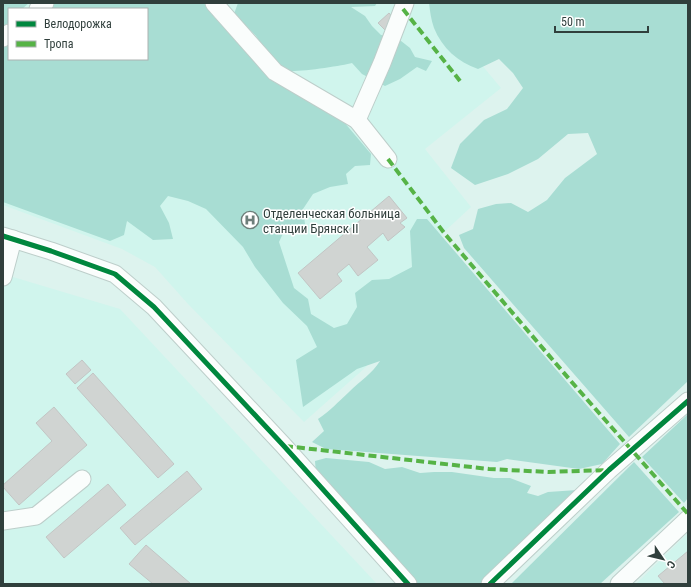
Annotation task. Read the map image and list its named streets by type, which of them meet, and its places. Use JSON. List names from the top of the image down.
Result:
{
  "places": {
    "hospital": ["Отделенческая больница станции Брянск II"]
  },
  "legend": ["Велодорожка", "Тропа"],
  "scale_bar": "50 m",
  "north": "bottom right"
}
